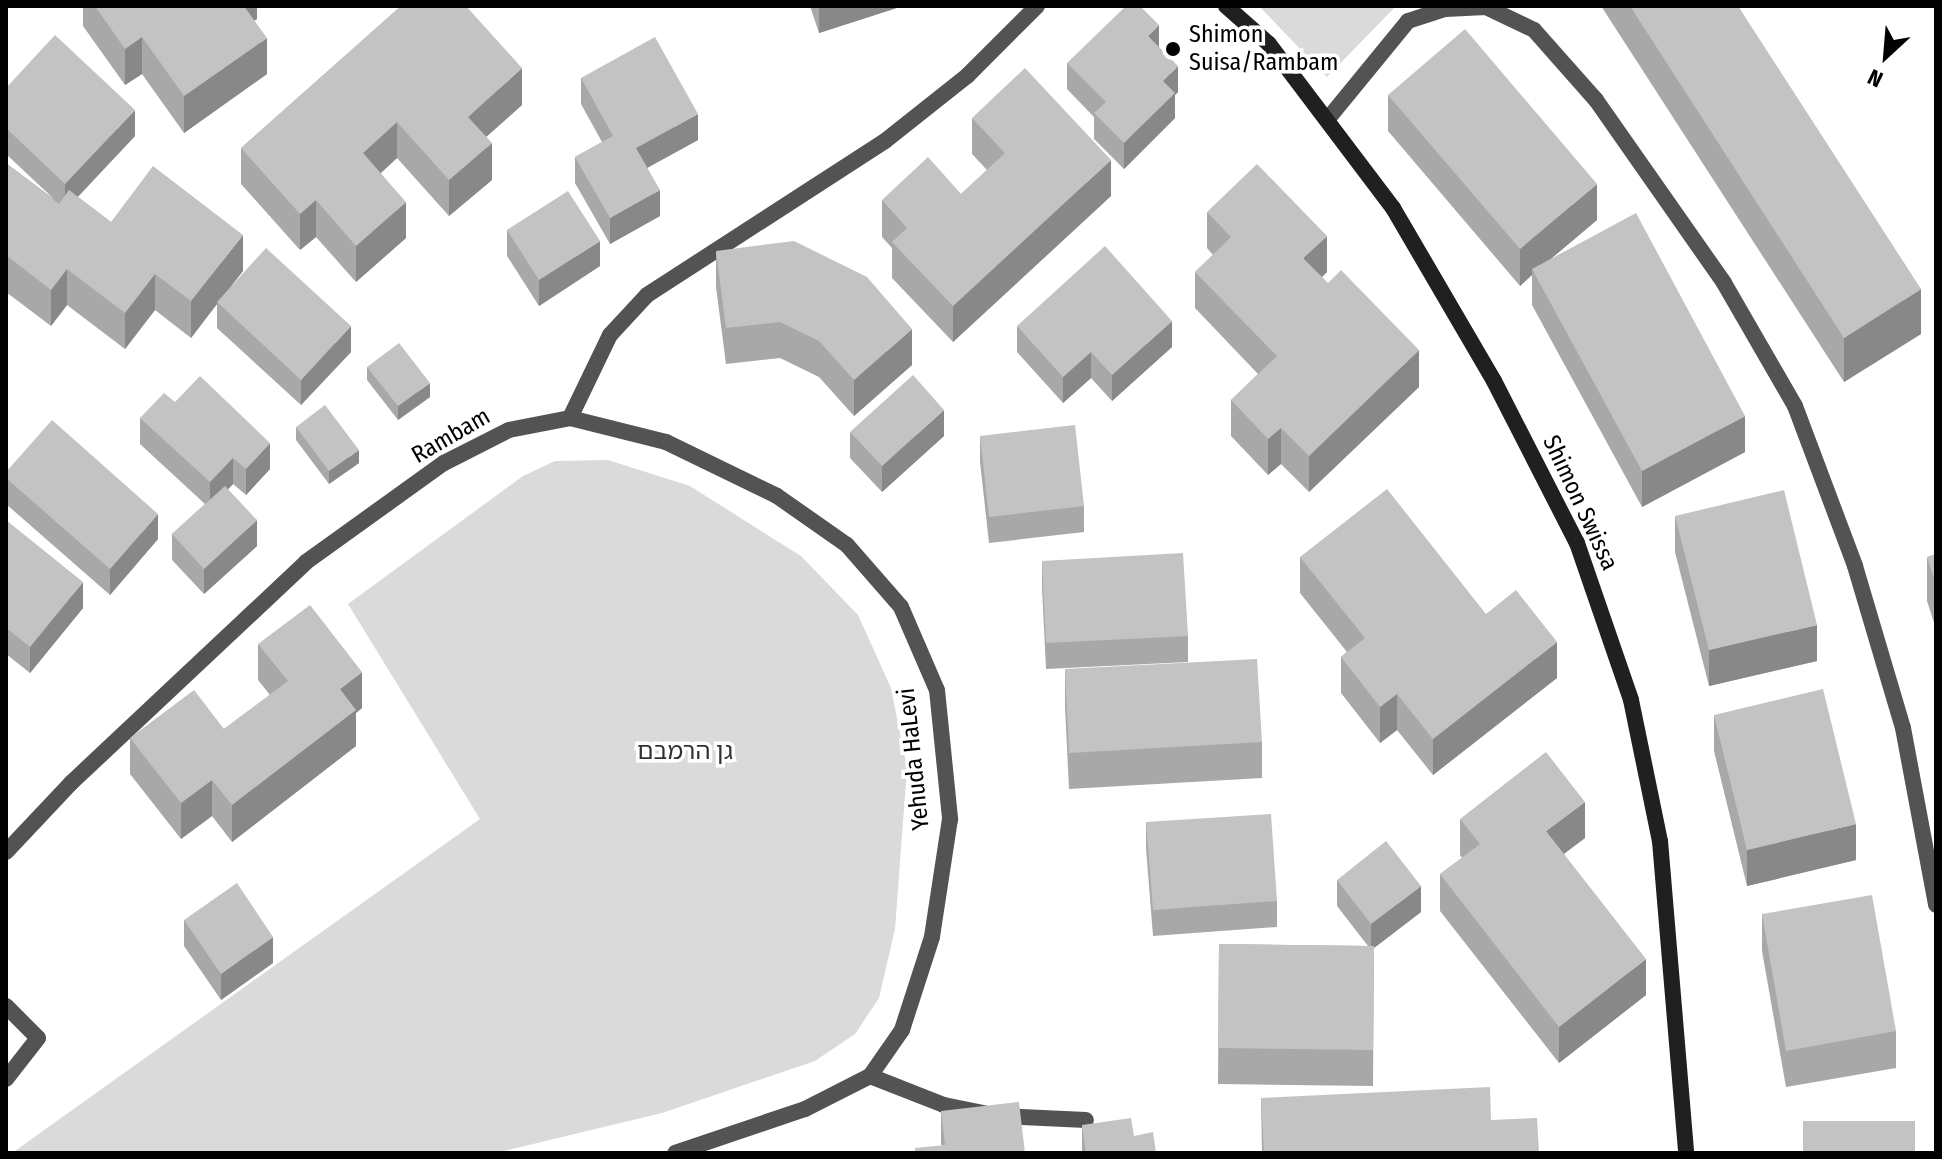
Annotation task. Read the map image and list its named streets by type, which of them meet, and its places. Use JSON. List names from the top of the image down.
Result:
{
  "streets": {
    "street": ["Rambam", "Shimon Swissa", "Yehuda HaLevi"]
  },
  "crossings": [
    ["Rambam", "Yehuda HaLevi"]
  ],
  "parks": ["גן הרמבם"],
  "places": ["Shimon Suisa/Rambam"],
  "north": "bottom left"
}
